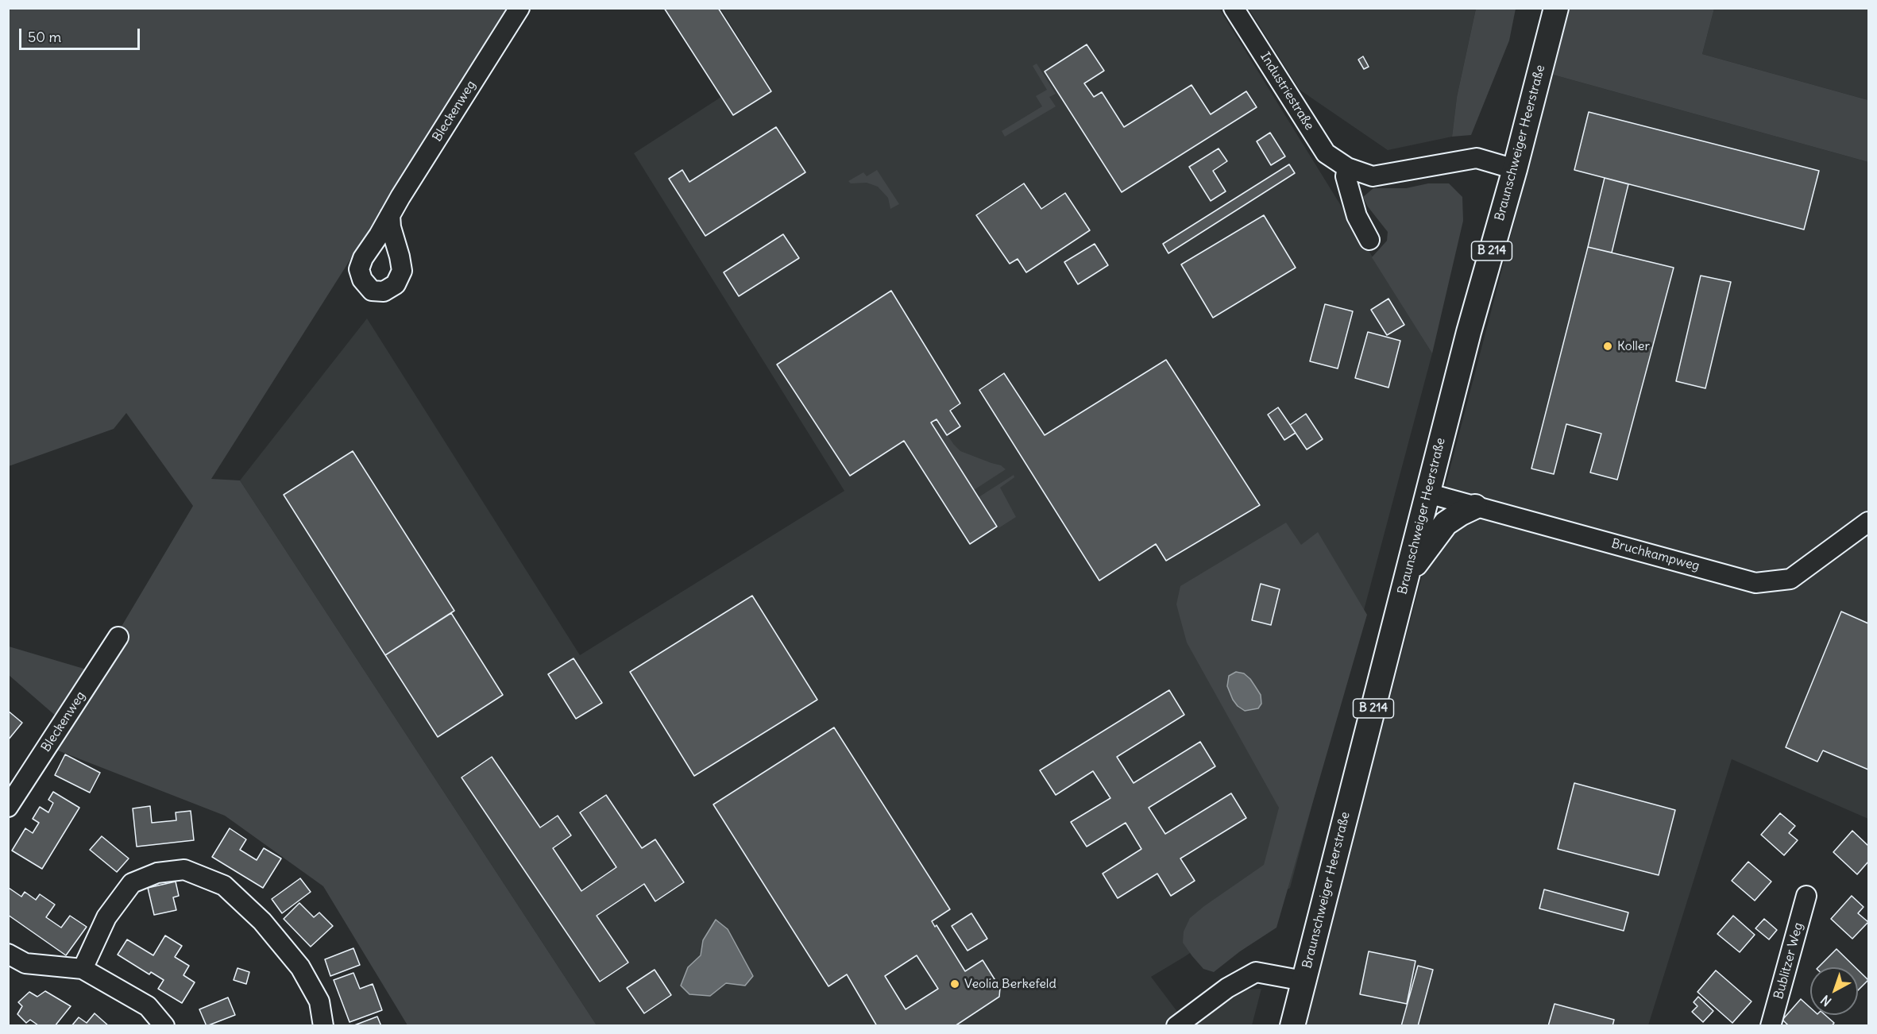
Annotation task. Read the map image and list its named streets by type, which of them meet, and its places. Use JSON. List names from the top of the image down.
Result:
{
  "streets": {
    "main road": ["Braunschweiger Heerstraße", "B 214"],
    "street": [
      "Industriestraße",
      "Bleckenweg",
      "Bruchkampweg",
      "Bublitzer Weg"
    ]
  },
  "crossings": [
    ["Industriestraße", "Braunschweiger Heerstraße"],
    ["Braunschweiger Heerstraße", "Bruchkampweg"]
  ],
  "places": ["Koller", "Veolia Berkefeld"],
  "scale_bar": "50 m",
  "north": "bottom left"
}
